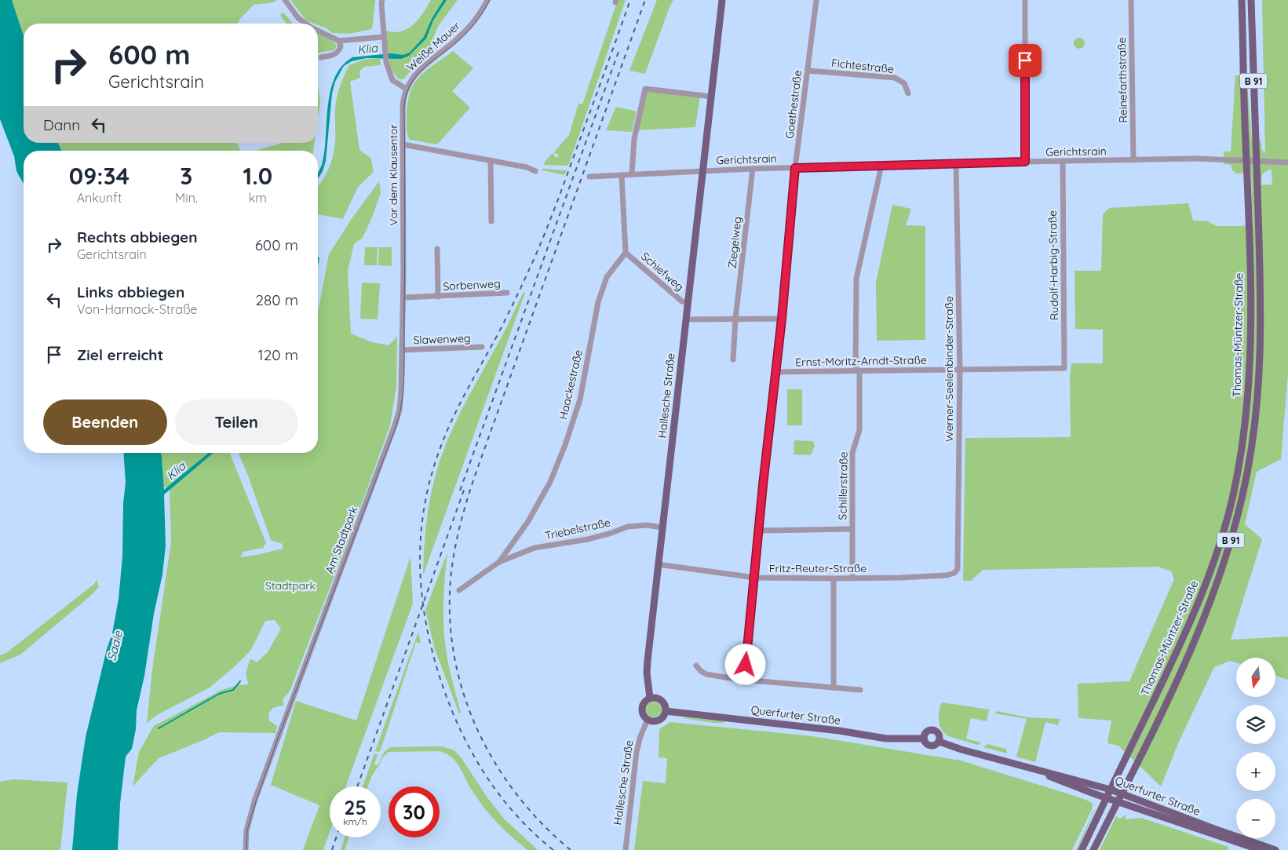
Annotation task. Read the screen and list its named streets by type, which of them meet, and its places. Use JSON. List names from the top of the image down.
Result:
{
  "streets": {
    "main road": [
      "B 91",
      "Thomas-Müntzer-Straße",
      "Hallesche Straße",
      "Querfurter Straße"
    ],
    "street": [
      "Weiße Mauer",
      "Fichtestraße",
      "Reinefarthstraße",
      "Goethestraße",
      "Gerichtsrain",
      "Vor dem Klausentor",
      "Ziegelweg",
      "Rudolf-Harbig-Straße",
      "Schiefweg",
      "Sorbenweg",
      "Slawenweg",
      "Ernst-Moritz-Arndt-Straße",
      "Werner-Seelenbinder-Straße",
      "Haackestraße",
      "Schillerstraße",
      "Triebelstraße",
      "Am Stadtpark",
      "Fritz-Reuter-Straße"
    ]
  },
  "crossings": [
    ["Weiße Mauer", "Vor dem Klausentor"],
    ["Fichtestraße", "Goethestraße"],
    ["Reinefarthstraße", "Gerichtsrain"],
    ["Goethestraße", "Gerichtsrain"],
    ["Goethestraße", "Ernst-Moritz-Arndt-Straße"],
    ["Goethestraße", "Fritz-Reuter-Straße"],
    ["Gerichtsrain", "Ziegelweg"],
    ["Gerichtsrain", "Rudolf-Harbig-Straße"],
    ["Gerichtsrain", "Thomas-Müntzer-Straße"],
    ["Gerichtsrain", "Werner-Seelenbinder-Straße"],
    ["Gerichtsrain", "Hallesche Straße"],
    ["Gerichtsrain", "Schillerstraße"],
    ["Vor dem Klausentor", "Sorbenweg"],
    ["Vor dem Klausentor", "Am Stadtpark"],
    ["Rudolf-Harbig-Straße", "Ernst-Moritz-Arndt-Straße"],
    ["Schiefweg", "Haackestraße"],
    ["Schiefweg", "Hallesche Straße"],
    ["Sorbenweg", "Am Stadtpark"],
    ["Thomas-Müntzer-Straße", "Querfurter Straße"],
    ["Slawenweg", "Am Stadtpark"],
    ["Ernst-Moritz-Arndt-Straße", "Werner-Seelenbinder-Straße"],
    ["Ernst-Moritz-Arndt-Straße", "Schillerstraße"],
    ["Werner-Seelenbinder-Straße", "Fritz-Reuter-Straße"],
    ["Haackestraße", "Triebelstraße"],
    ["Hallesche Straße", "Triebelstraße"],
    ["Hallesche Straße", "Fritz-Reuter-Straße"],
    ["Hallesche Straße", "Querfurter Straße"],
    ["Schillerstraße", "Fritz-Reuter-Straße"]
  ],
  "water": ["Klia", "Saale"],
  "parks": ["Stadtpark"],
  "north": "bottom",
  "page": {
    "turn": ["600 m", "Gerichtsrain"],
    "then": "Dann",
    "eta": [
      "09:34",
      "Ankunft",
      "3",
      "Min.",
      "1.0",
      "km"
    ],
    "list": [
      {
        "name": "Rechts abbiegen",
        "note": "Gerichtsrain",
        "value": "600 m"
      },
      {
        "name": "Links abbiegen",
        "note": "Von-Harnack-Straße",
        "value": "280 m"
      },
      {
        "name": "Ziel erreicht",
        "value": "120 m"
      }
    ],
    "buttons": ["Beenden", "Teilen"],
    "map_buttons": ["+", "−"],
    "speed": "25 km/h",
    "limit": "30"
  }
}
